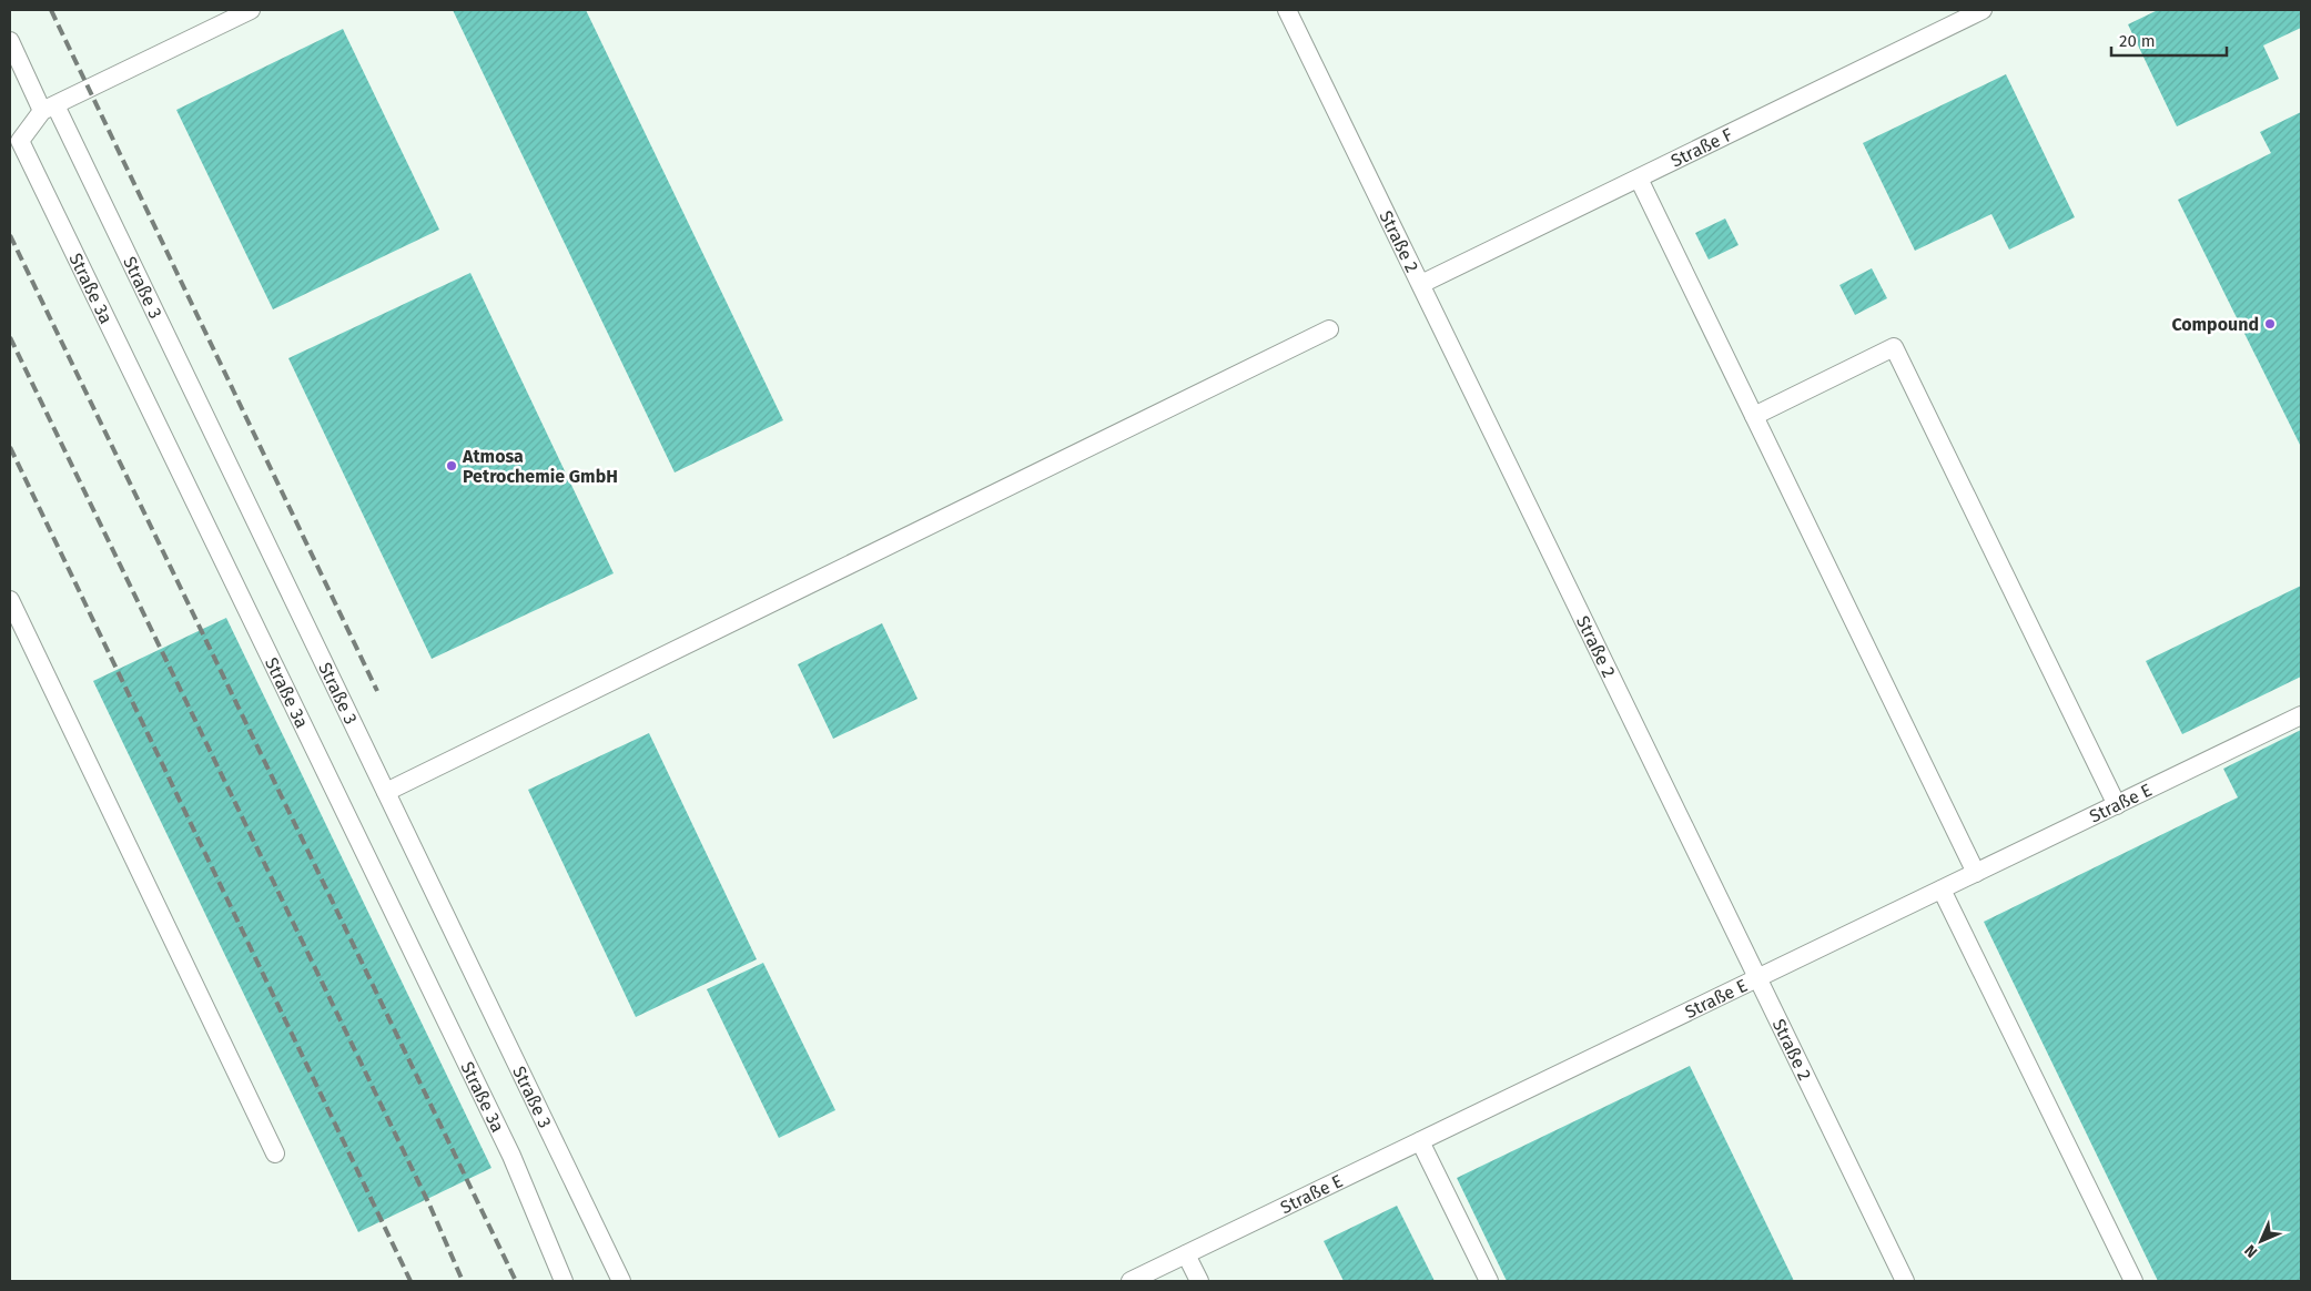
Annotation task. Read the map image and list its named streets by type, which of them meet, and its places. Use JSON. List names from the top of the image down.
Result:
{
  "streets": {
    "lane": [
      "Straße F",
      "Straße 2",
      "Straße 3a",
      "Straße 3",
      "Straße E"
    ]
  },
  "crossings": [
    ["Straße F", "Straße 2"],
    ["Straße 2", "Straße E"],
    ["Straße 3a", "Straße 3"]
  ],
  "places": ["Compound", "Atmosa Petrochemie GmbH"],
  "scale_bar": "20 m",
  "north": "bottom left"
}
